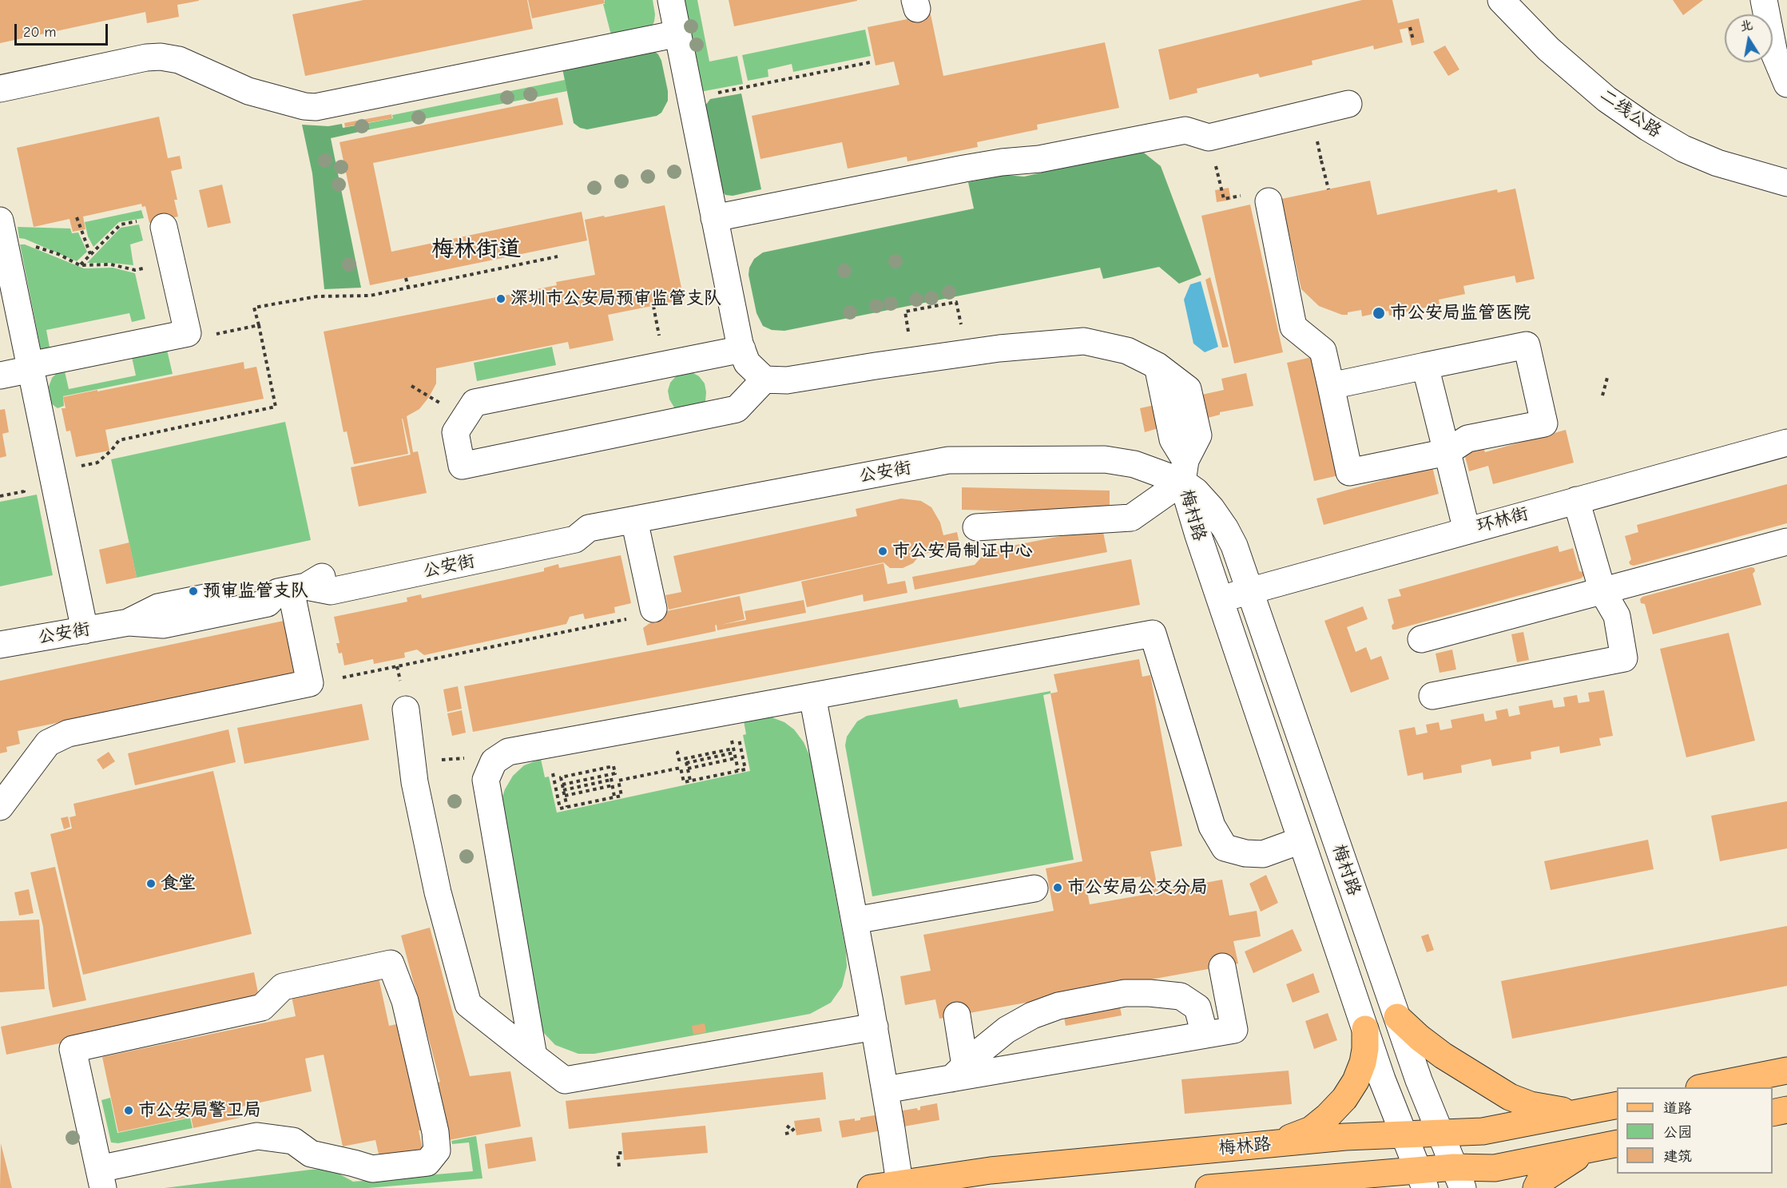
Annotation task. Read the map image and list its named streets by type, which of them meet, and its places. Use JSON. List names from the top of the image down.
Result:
{
  "streets": {
    "main road": ["梅林路"],
    "street": [
      "二线公路",
      "公安街",
      "梅村路",
      "环林街"
    ]
  },
  "crossings": [
    ["公安街", "梅村路"],
    ["梅村路", "环林街"],
    ["梅村路", "梅林路"]
  ],
  "districts": ["梅林街道"],
  "places": [
    "深圳市公安局预审监管支队",
    "市公安局监管医院",
    "市公安局制证中心",
    "预审监管支队",
    "食堂",
    "市公安局公交分局",
    "市公安局警卫局"
  ],
  "legend": ["道路", "公园", "建筑"],
  "scale_bar": "20 m",
  "north": "top"
}
